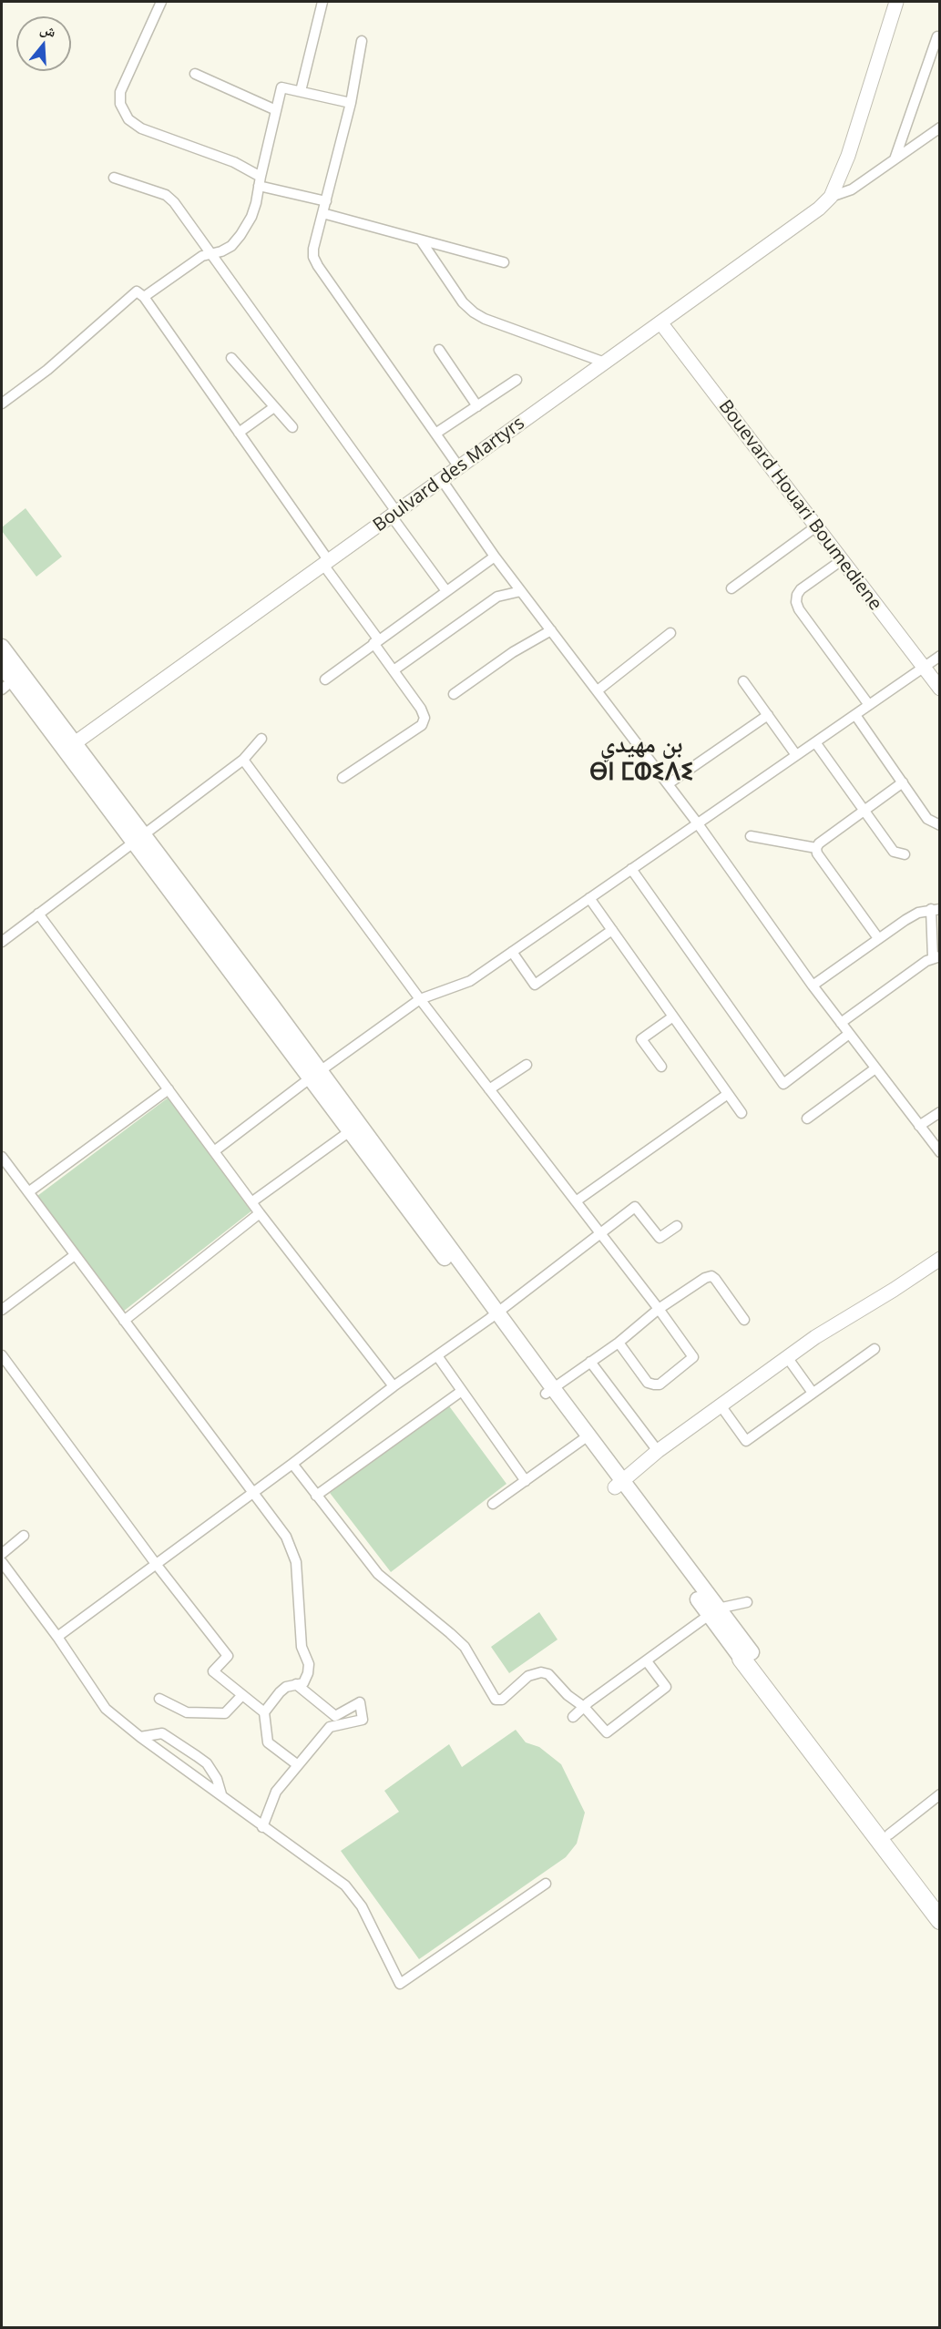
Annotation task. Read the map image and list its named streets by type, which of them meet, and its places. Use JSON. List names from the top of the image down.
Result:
{
  "streets": {
    "street": ["Boulvard des Martyrs", "Bouevard Houari Boumediene"]
  },
  "crossings": [
    ["Boulvard des Martyrs", "Bouevard Houari Boumediene"]
  ],
  "districts": ["بن مهيدي ⴱⵏ ⵎⵀⵉⴷⵉ"],
  "north": "top"
}
